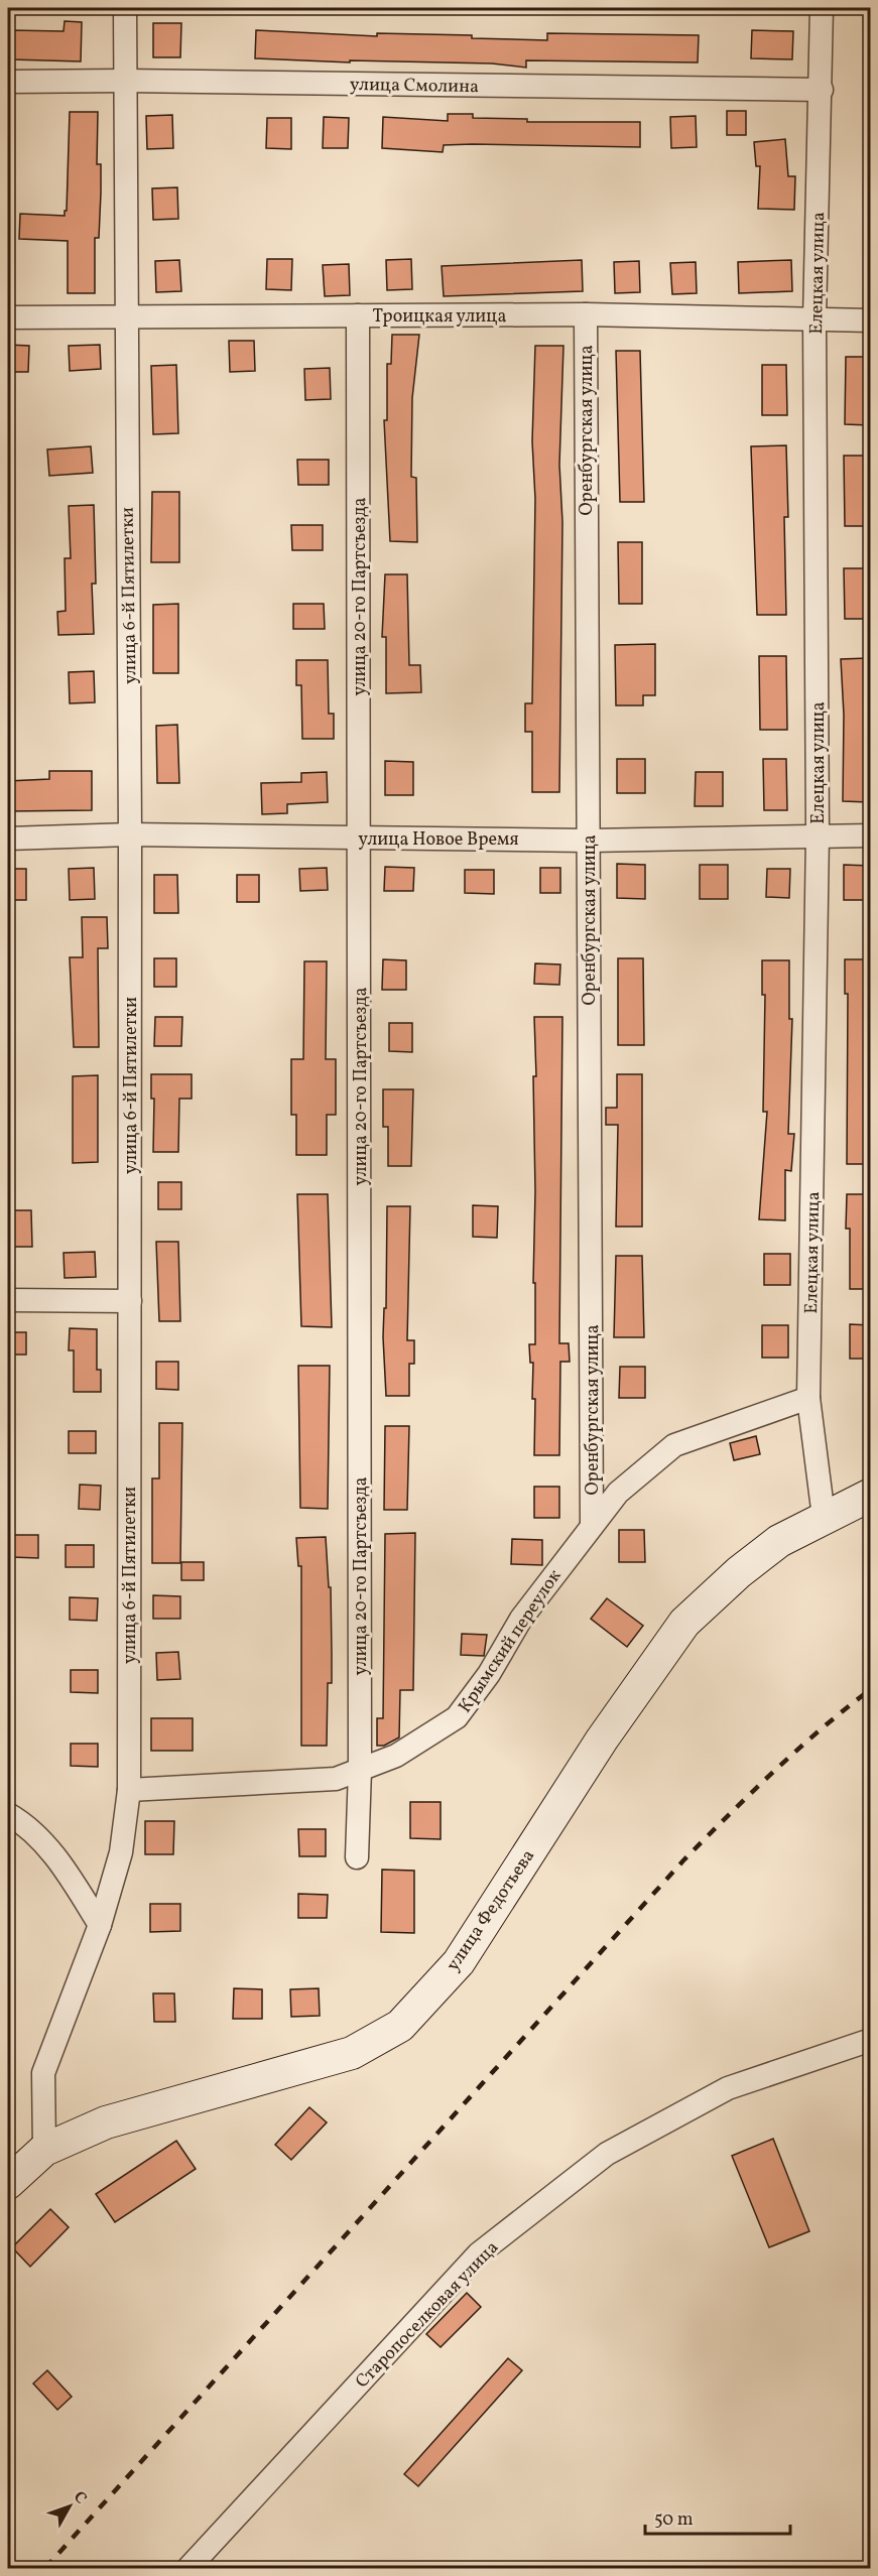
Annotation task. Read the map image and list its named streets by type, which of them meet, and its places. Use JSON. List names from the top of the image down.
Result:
{
  "streets": {
    "main road": ["улица Федотьева"],
    "street": [
      "улица Смолина",
      "Елецкая улица",
      "Троицкая улица",
      "Оренбургская улица",
      "улица 6-й Пятилетки",
      "улица 20-го Партсъезда",
      "улица Новое Время",
      "Крымский переулок",
      "Старопоселковая улица"
    ]
  },
  "crossings": [
    ["улица Смолина", "Елецкая улица"],
    ["улица Смолина", "улица 6-й Пятилетки"],
    ["Елецкая улица", "Троицкая улица"],
    ["Елецкая улица", "улица Новое Время"],
    ["Елецкая улица", "Крымский переулок"],
    ["Елецкая улица", "улица Федотьева"],
    ["Троицкая улица", "Оренбургская улица"],
    ["Троицкая улица", "улица 6-й Пятилетки"],
    ["Троицкая улица", "улица 20-го Партсъезда"],
    ["Оренбургская улица", "улица Новое Время"],
    ["Оренбургская улица", "Крымский переулок"],
    ["улица 6-й Пятилетки", "улица Новое Время"],
    ["улица 6-й Пятилетки", "Крымский переулок"],
    ["улица 6-й Пятилетки", "улица Федотьева"],
    ["улица 20-го Партсъезда", "улица Новое Время"],
    ["улица 20-го Партсъезда", "Крымский переулок"]
  ],
  "scale_bar": "50 m",
  "north": "top right"
}
